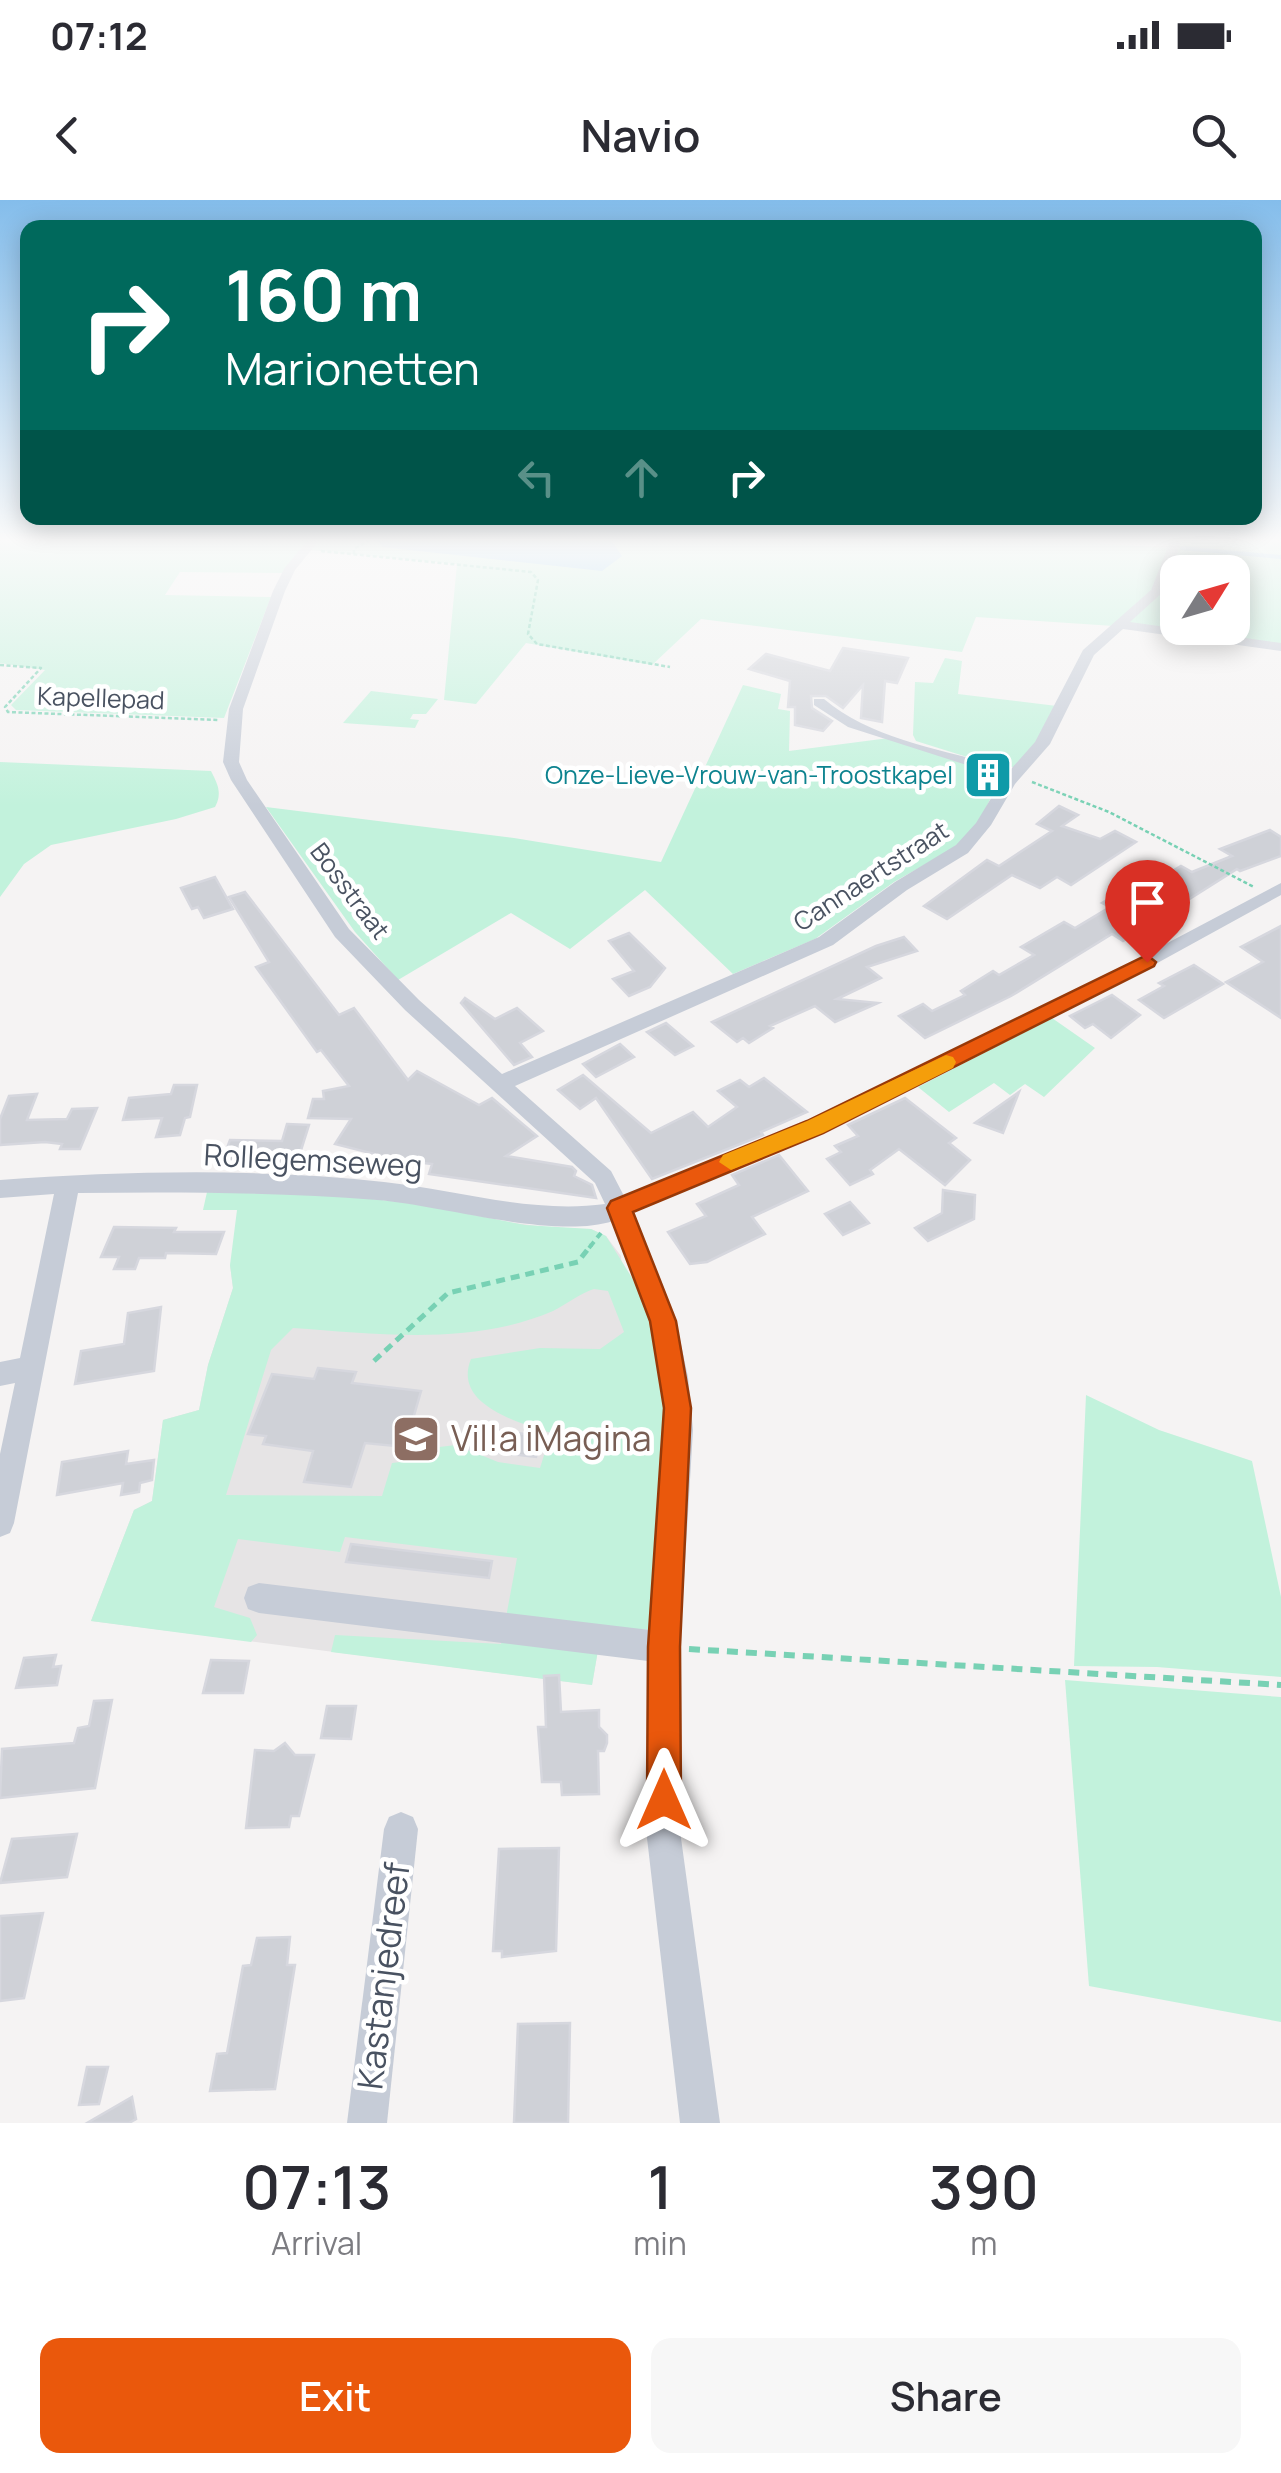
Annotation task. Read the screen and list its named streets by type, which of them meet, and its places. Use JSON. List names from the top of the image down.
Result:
{
  "streets": {
    "street": [
      "Cannaertstraat",
      "Bosstraat",
      "Rollegemseweg",
      "Kastanjedreef"
    ],
    "path": ["Kapellepad"]
  },
  "crossings": [
    ["Kapellepad", "Bosstraat"],
    ["Cannaertstraat", "Bosstraat"],
    ["Bosstraat", "Rollegemseweg"]
  ],
  "places": {
    "building": ["Onze-Lieve-Vrouw-van-Troostkapel"],
    "school or university": ["Vil!a iMagina"]
  },
  "north": "top right",
  "page": {
    "status": "07:12",
    "header": "Navio",
    "turn": ["160 m", "Marionetten"],
    "eta": [
      "07:13",
      "Arrival",
      "1",
      "min",
      "390",
      "m"
    ],
    "buttons": ["Exit", "Share"]
  }
}
